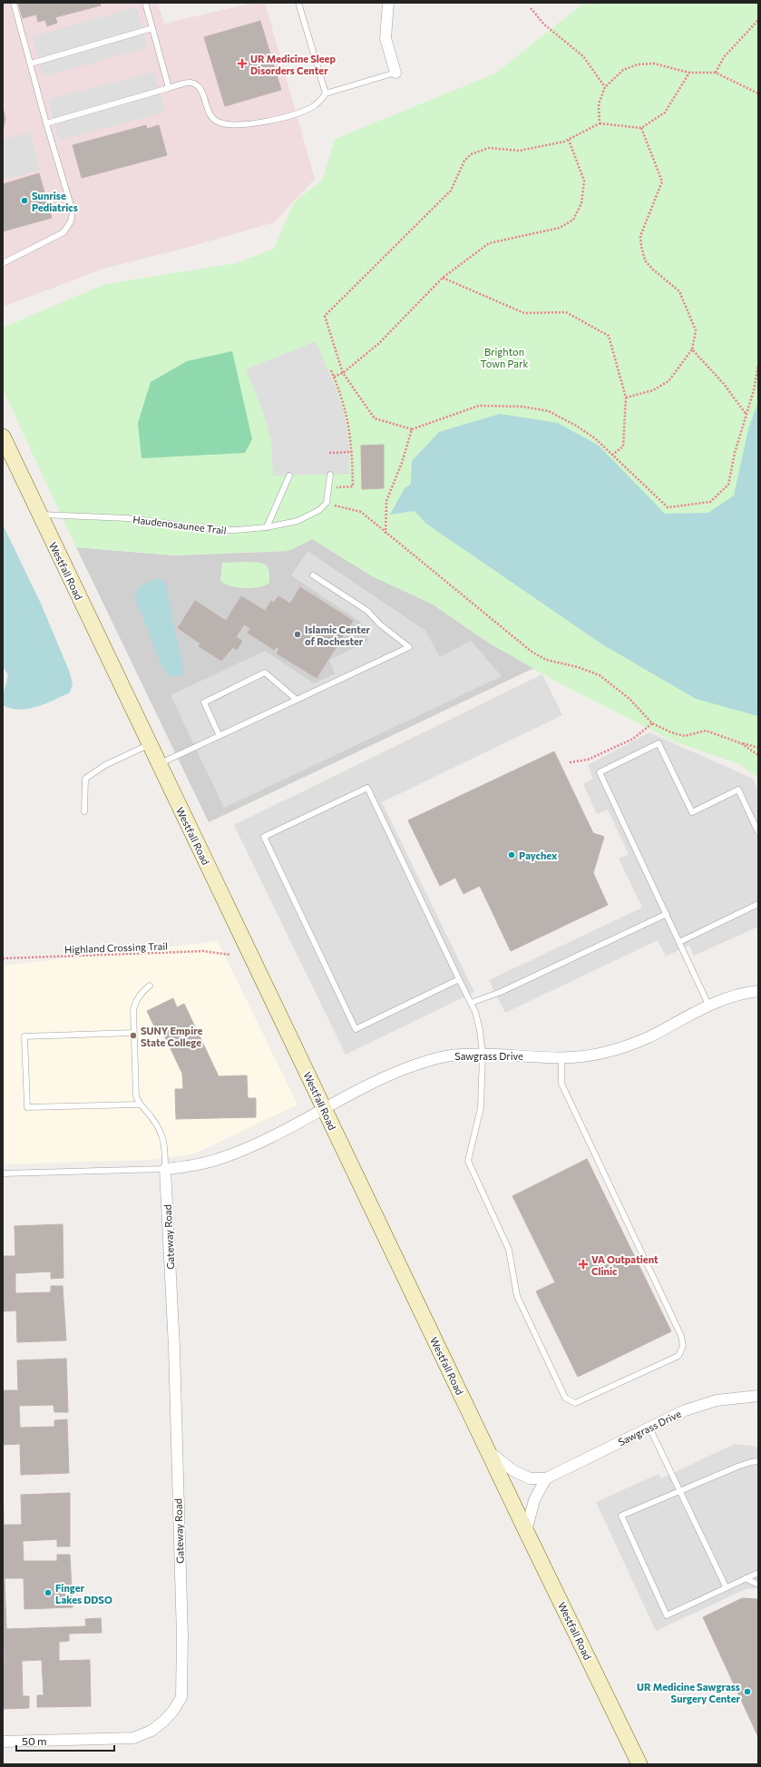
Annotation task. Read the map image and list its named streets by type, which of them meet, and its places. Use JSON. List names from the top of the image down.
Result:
{
  "streets": {
    "street": ["Westfall Road", "Sawgrass Drive", "Gateway Road"],
    "lane": ["Haudenosaunee Trail"],
    "path": ["Highland Crossing Trail"]
  },
  "crossings": [
    ["Haudenosaunee Trail", "Westfall Road"],
    ["Westfall Road", "Sawgrass Drive"],
    ["Sawgrass Drive", "Gateway Road"]
  ],
  "parks": ["Brighton Town Park"],
  "places": {
    "health": ["UR Medicine Sleep Disorders Center", "VA Outpatient Clinic"],
    "other": [
      "Sunrise Pediatrics",
      "Islamic Center of Rochester",
      "Paychex",
      "SUNY Empire State College",
      "Finger Lakes DDSO",
      "UR Medicine Sawgrass Surgery Center"
    ]
  },
  "scale_bar": "50 m"
}
